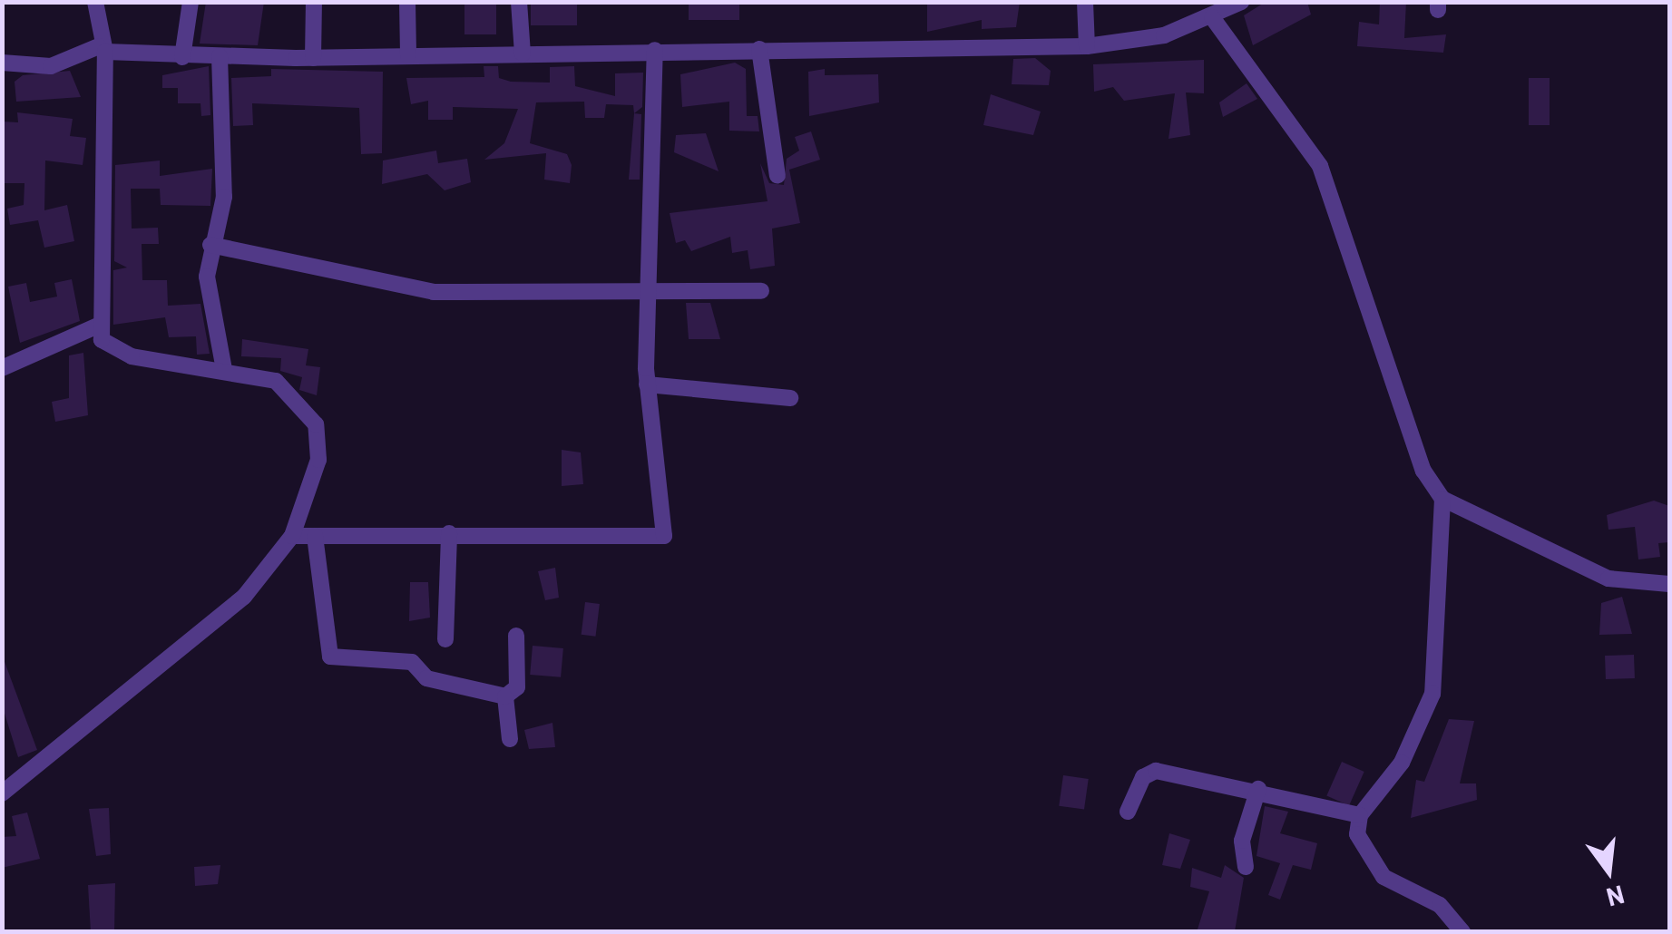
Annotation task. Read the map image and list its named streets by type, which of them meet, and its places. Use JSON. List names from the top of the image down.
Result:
{
  "north": "bottom"
}
